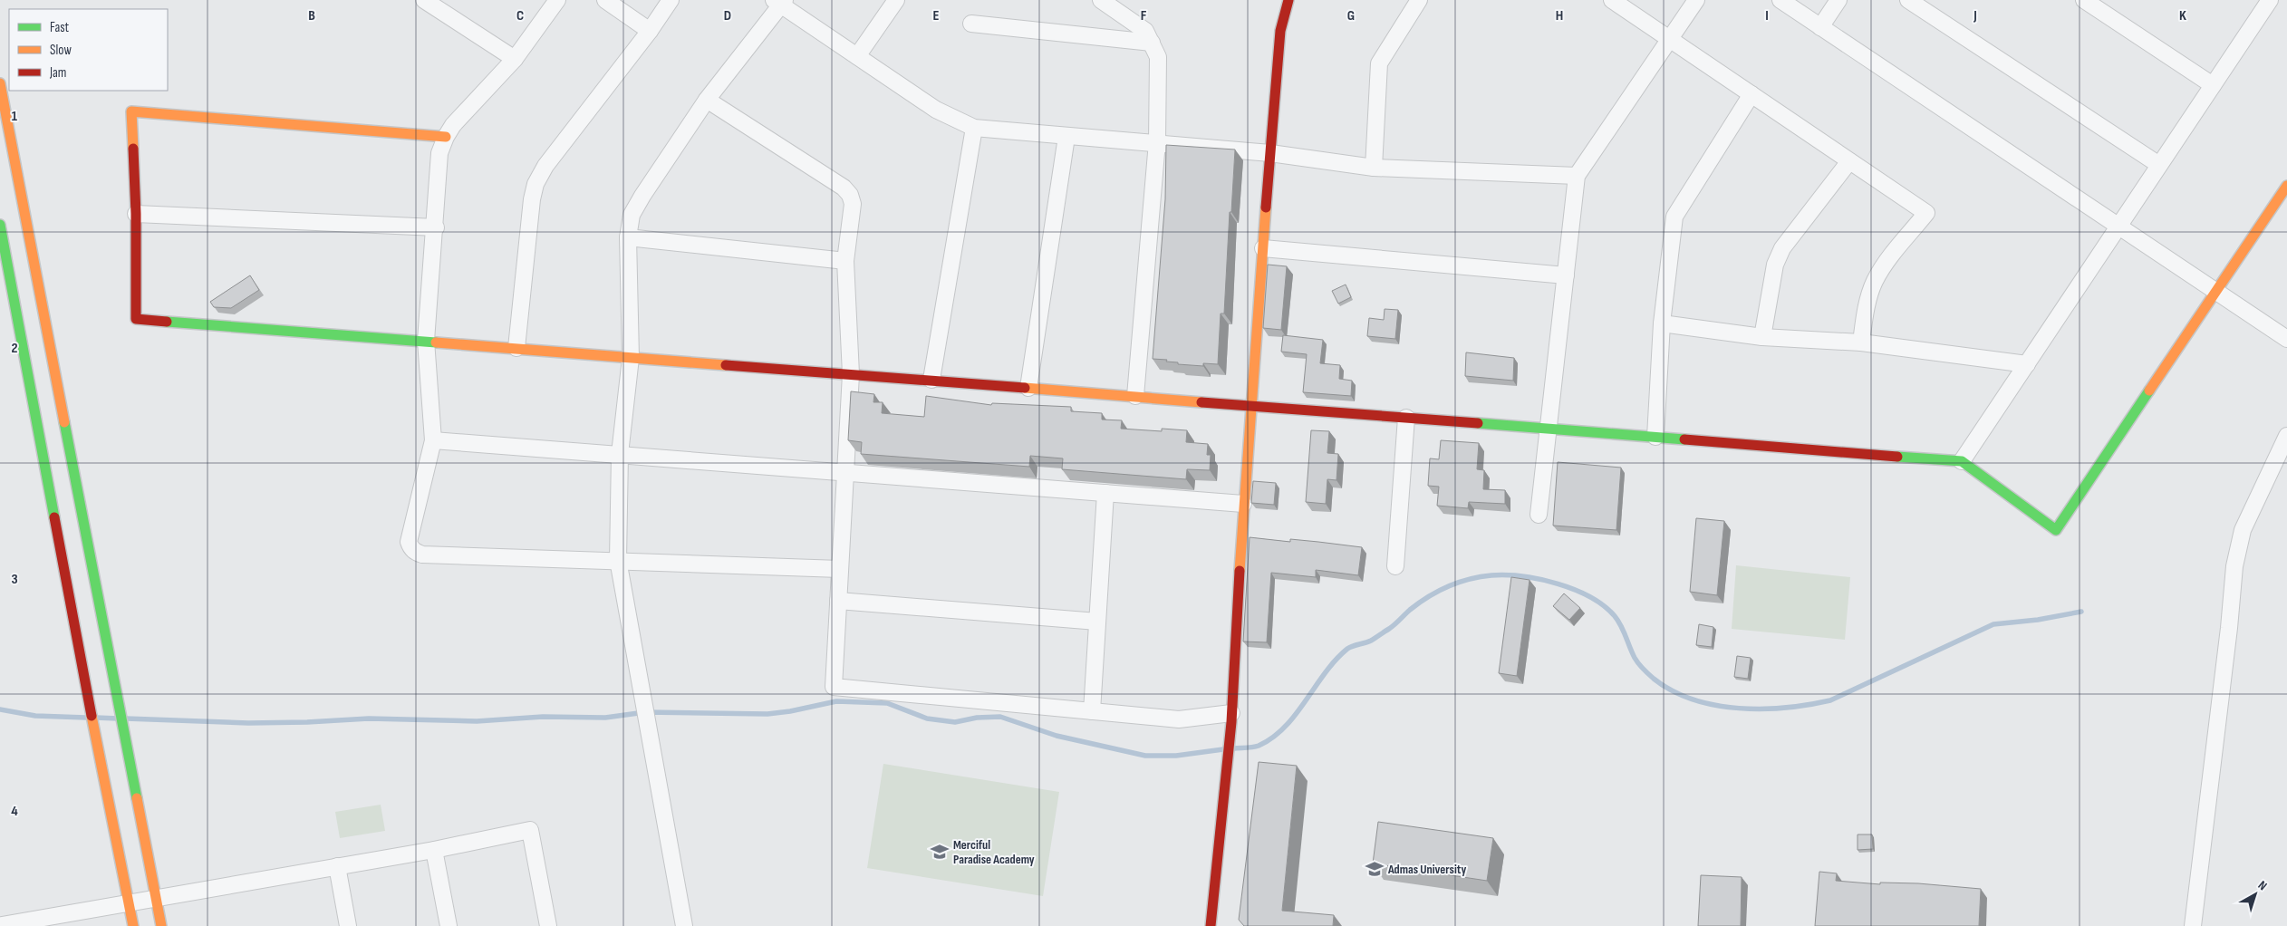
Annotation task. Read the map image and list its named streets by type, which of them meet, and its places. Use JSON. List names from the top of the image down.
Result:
{
  "places": {
    "school or university": ["Merciful Paradise Academy", "Admas University"]
  },
  "legend": ["Fast", "Slow", "Jam"],
  "north": "top right",
  "grid": {
    "columns": [
      "B",
      "C",
      "D",
      "E",
      "F",
      "G",
      "H",
      "I",
      "J",
      "K"
    ],
    "rows": [
      "1",
      "2",
      "3",
      "4"
    ]
  }
}
